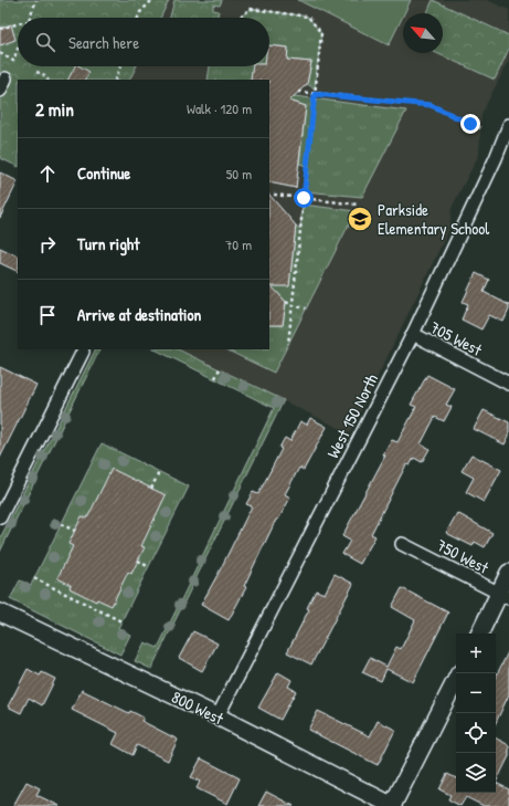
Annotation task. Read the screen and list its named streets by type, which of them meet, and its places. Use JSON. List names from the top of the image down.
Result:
{
  "streets": {
    "street": [
      "705 West",
      "West 150 North",
      "750 West",
      "800 West"
    ]
  },
  "crossings": [
    ["705 West", "West 150 North"],
    ["West 150 North", "800 West"]
  ],
  "places": {
    "school or university": ["Parkside Elementary School"]
  },
  "north": "top left",
  "page": {
    "search": "Search here",
    "heading": ["2 min", "Walk · 120 m"],
    "list": [
      ["Continue", "50 m"],
      ["Turn right", "70 m"],
      "Arrive at destination"
    ],
    "map_buttons": ["+", "−"]
  }
}
